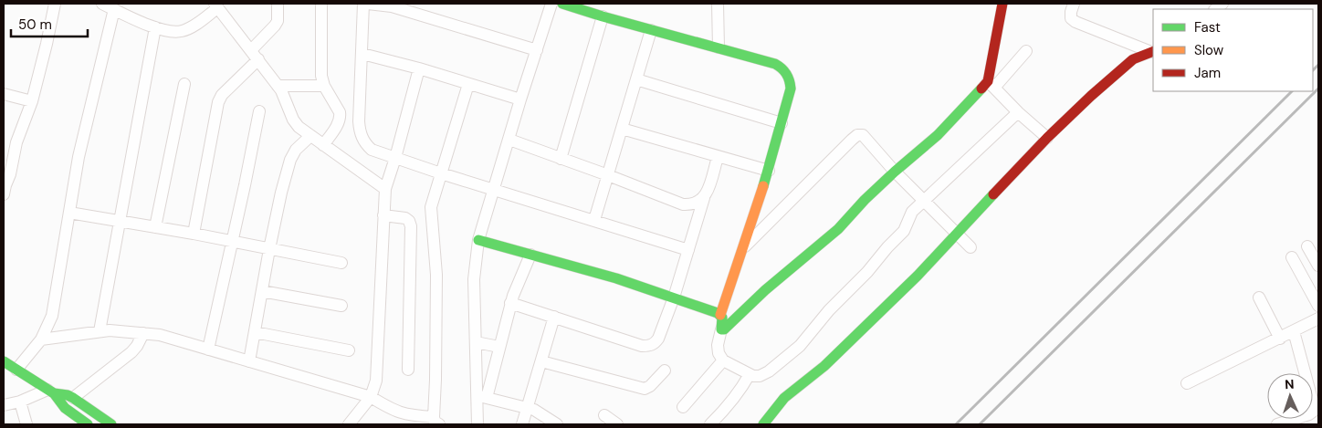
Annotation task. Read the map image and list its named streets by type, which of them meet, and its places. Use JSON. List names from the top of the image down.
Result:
{
  "legend": ["Fast", "Slow", "Jam"],
  "scale_bar": "50 m",
  "north": "top"
}
